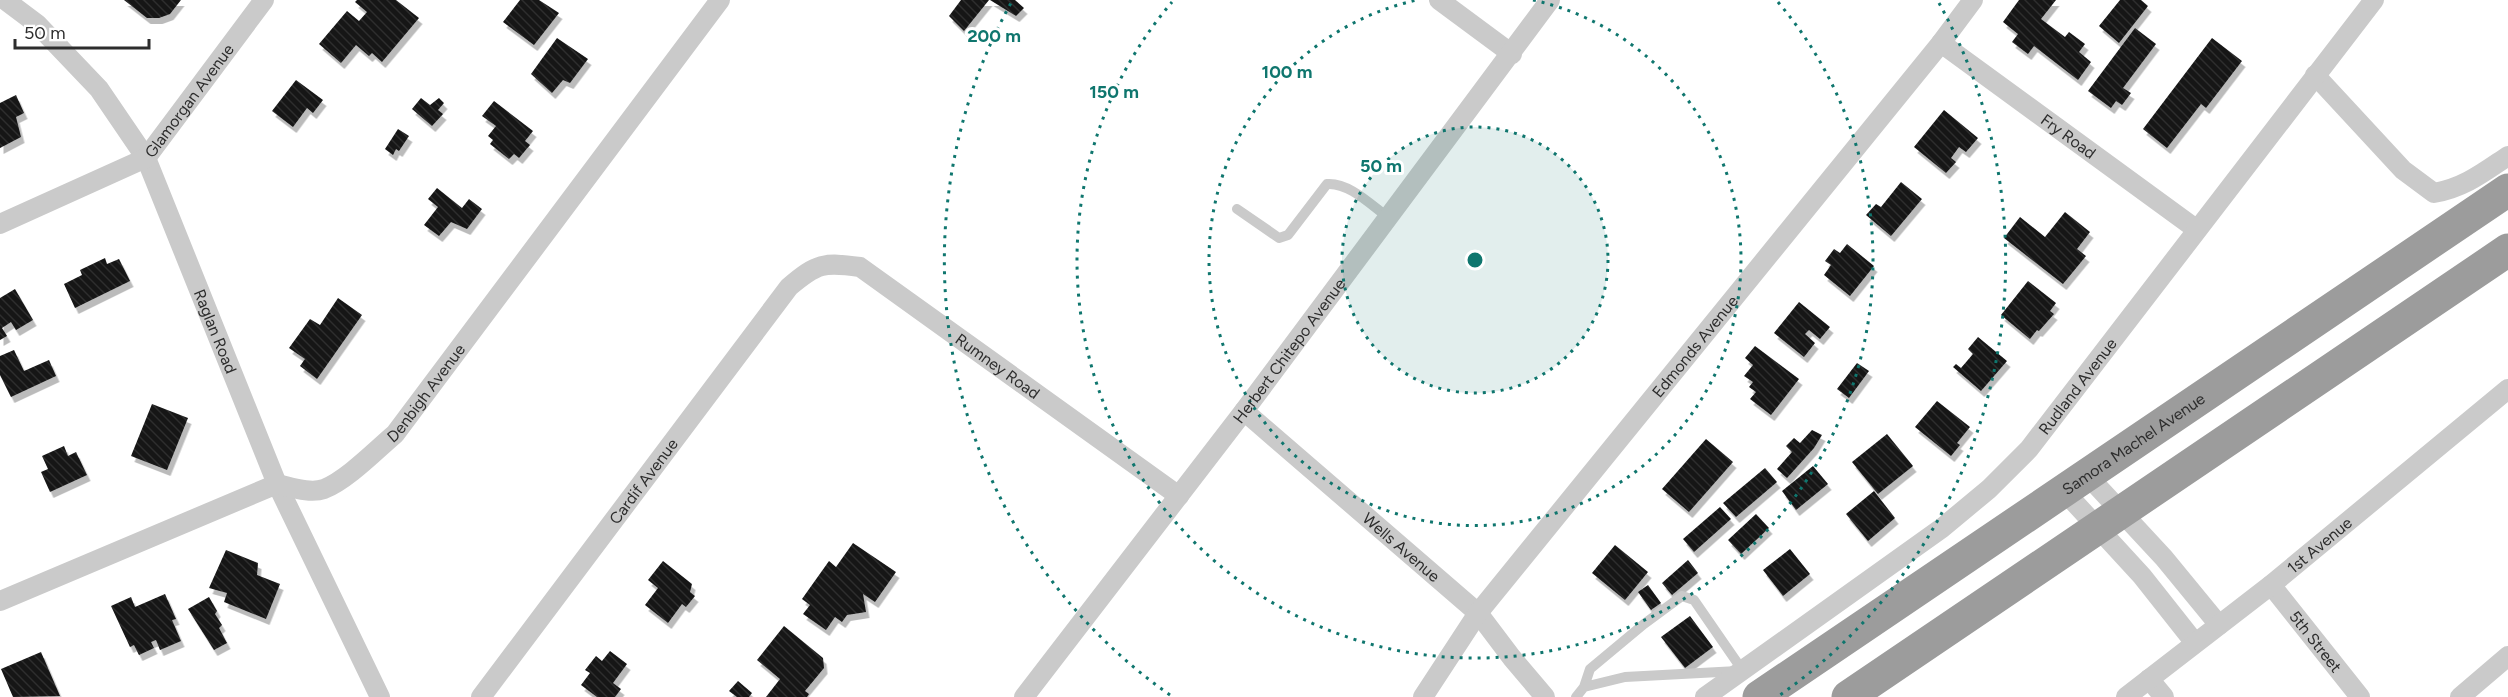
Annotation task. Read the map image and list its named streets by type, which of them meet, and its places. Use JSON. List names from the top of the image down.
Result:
{
  "streets": {
    "highway": ["Samora Machel Avenue"],
    "street": [
      "Glamorgan Avenue",
      "Fry Road",
      "Raglan Road",
      "Edmonds Avenue",
      "Herbert Chitepo Avenue",
      "Rumney Road",
      "Rudland Avenue",
      "Denbigh Avenue",
      "Cardif Avenue",
      "1st Avenue",
      "Wells Avenue",
      "5th Street"
    ]
  },
  "crossings": [
    ["Glamorgan Avenue", "Raglan Road"],
    ["Fry Road", "Edmonds Avenue"],
    ["Fry Road", "Rudland Avenue"],
    ["Raglan Road", "Denbigh Avenue"],
    ["Edmonds Avenue", "Wells Avenue"],
    ["Herbert Chitepo Avenue", "Rumney Road"],
    ["Herbert Chitepo Avenue", "Wells Avenue"],
    ["Rumney Road", "Cardif Avenue"],
    ["Rudland Avenue", "Samora Machel Avenue"],
    ["1st Avenue", "5th Street"]
  ],
  "scale_bar": "50 m",
  "rings": [
    "200 m",
    "100 m",
    "150 m",
    "50 m"
  ]
}
